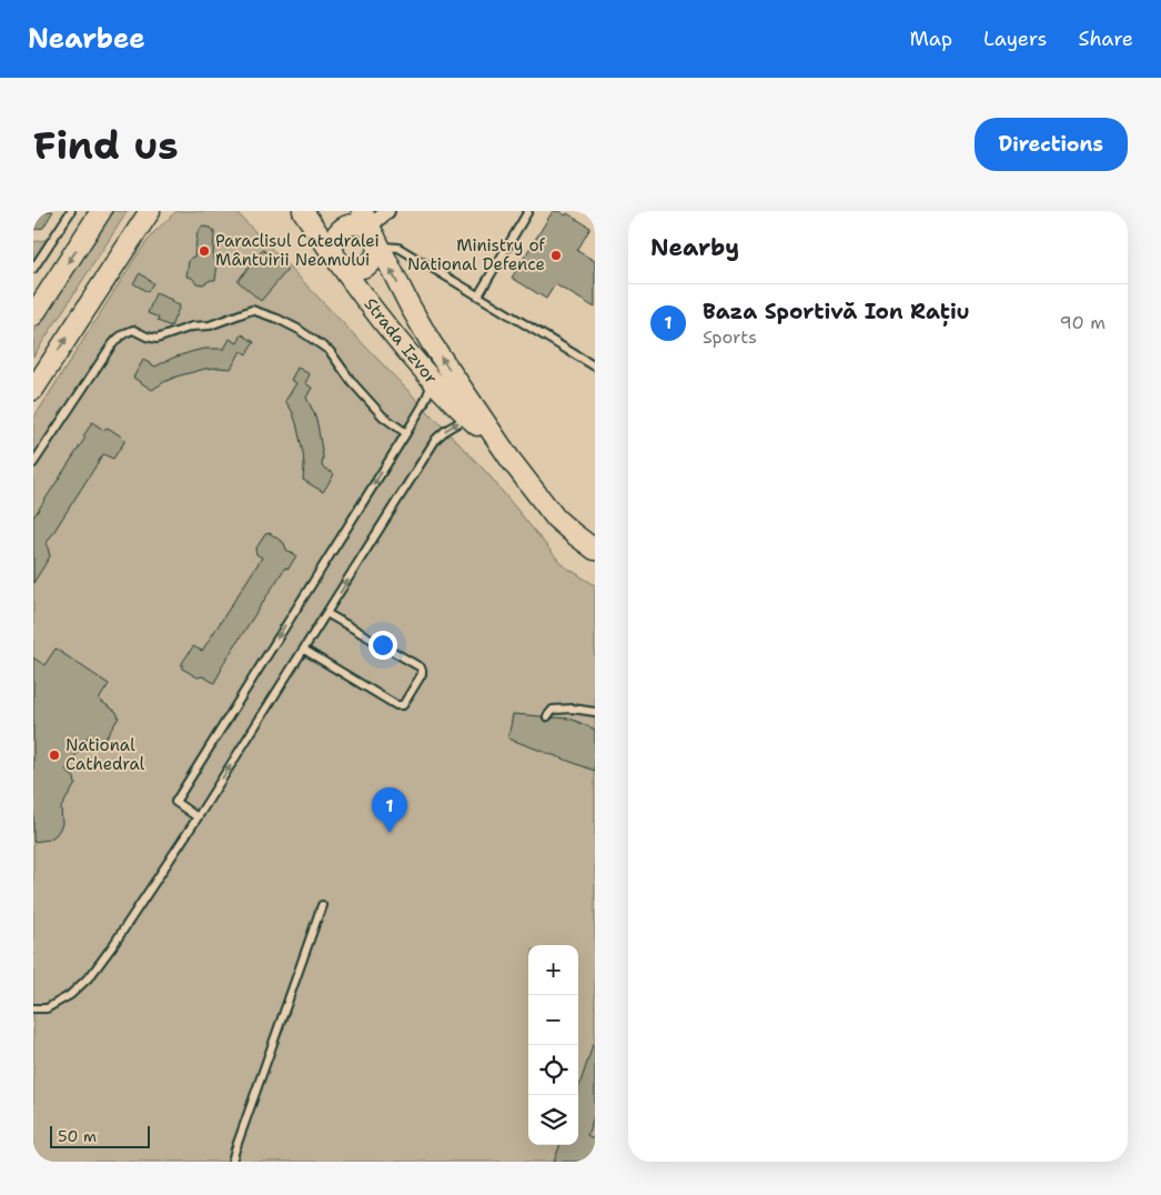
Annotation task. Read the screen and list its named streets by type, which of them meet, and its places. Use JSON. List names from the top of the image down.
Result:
{
  "streets": {
    "main road": ["Strada Izvor"]
  },
  "places": ["Paraclisul Catedralei Mântuirii Neamului", "Ministry of National Defence", "National Cathedral"],
  "scale_bar": "50 m",
  "page": {
    "header": "Nearbee",
    "nav": ["Map", "Layers", "Share"],
    "buttons": "Directions",
    "title": "Find us",
    "heading": "Nearby",
    "list": [
      {
        "mark": "1",
        "name": "Baza Sportivă Ion Rațiu",
        "note": "Sports",
        "value": "90 m"
      }
    ],
    "pins": "1",
    "map_buttons": ["+", "−"],
    "scale": "50 m"
  }
}
